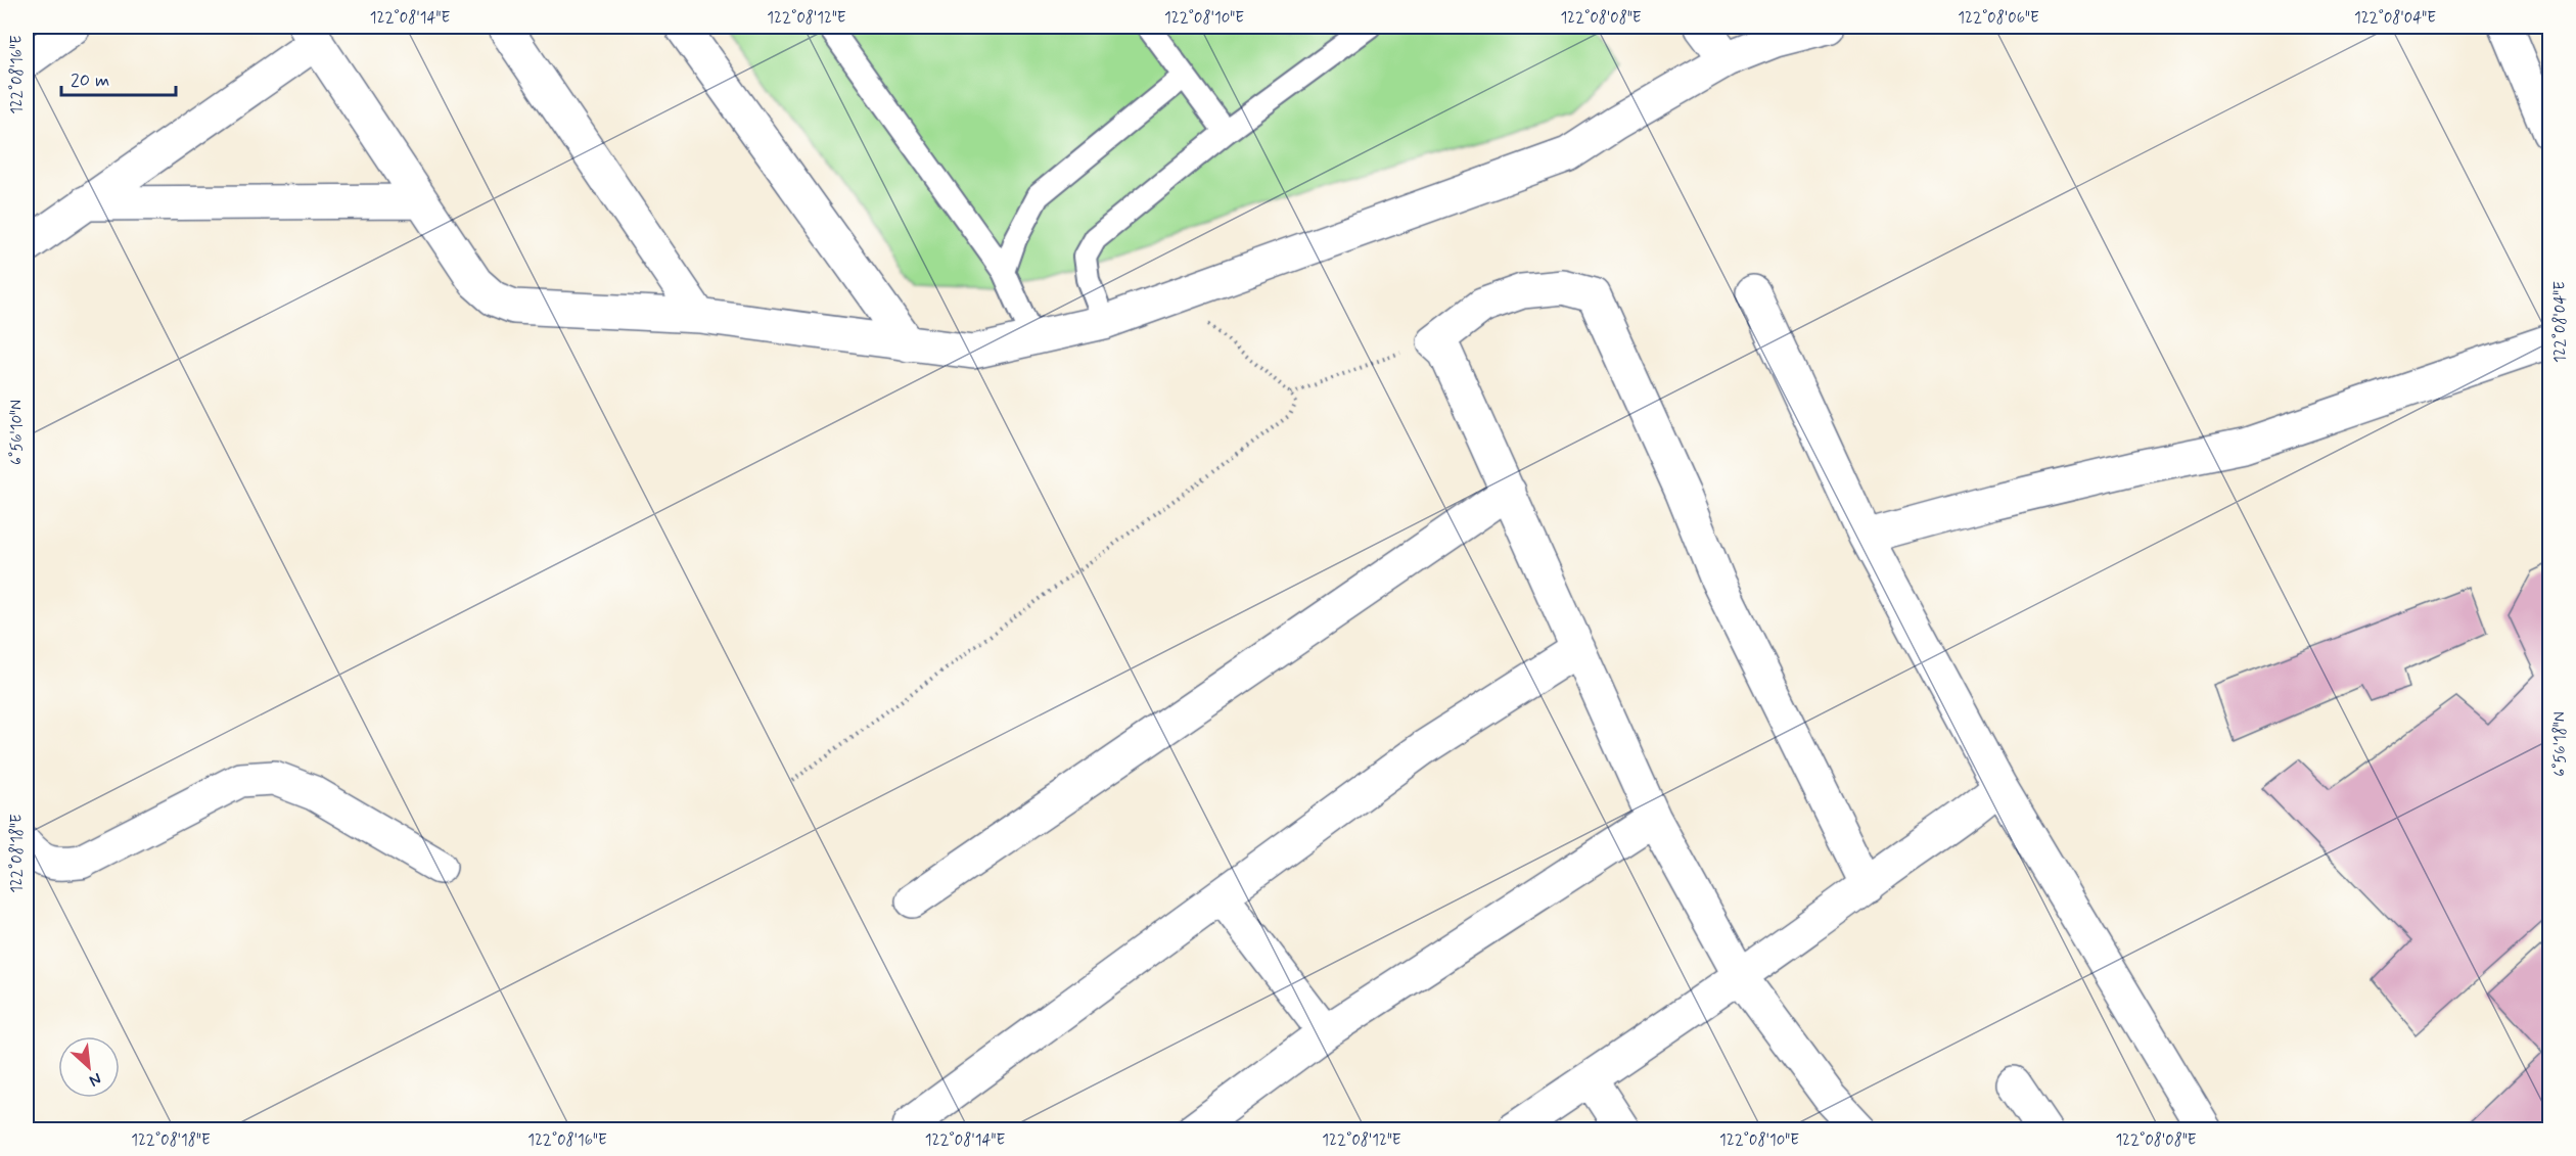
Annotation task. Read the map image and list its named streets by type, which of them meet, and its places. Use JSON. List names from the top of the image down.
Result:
{
  "scale_bar": "20 m",
  "north": "bottom right",
  "coordinates": [
    "122°08'14\"E",
    "122°08'12\"E",
    "122°08'10\"E",
    "122°08'08\"E",
    "122°08'06\"E",
    "122°08'04\"E",
    "122°08'16\"E",
    "6°56'10\"N",
    "6°56'18\"N",
    "122°08'18\"E"
  ]
}
